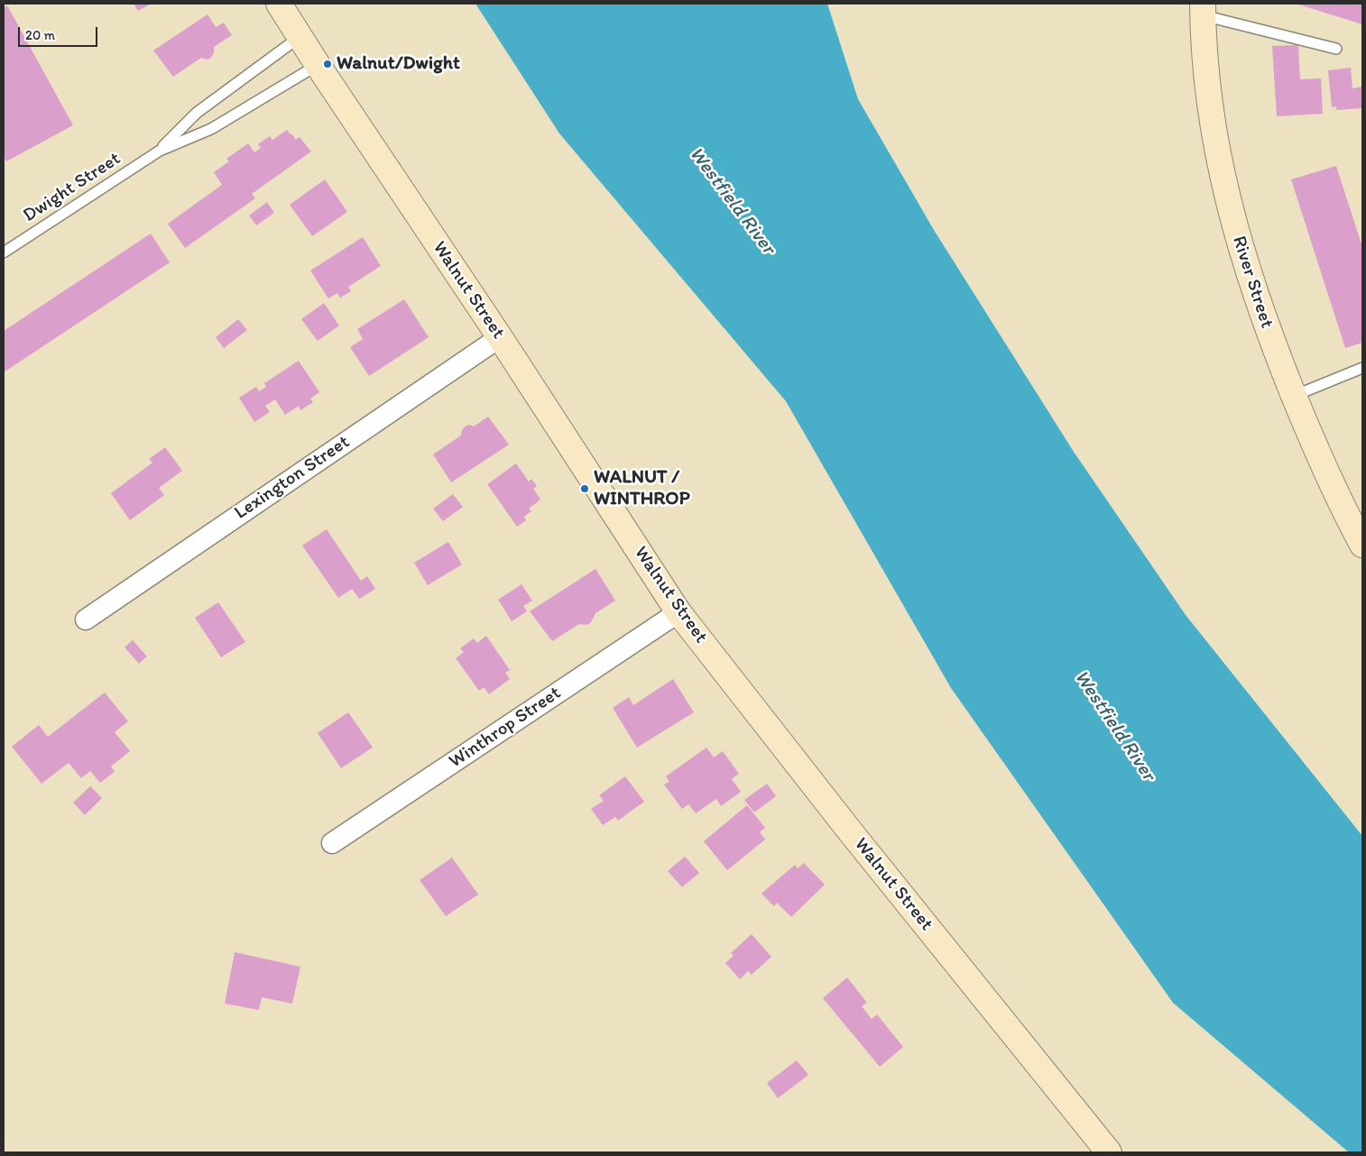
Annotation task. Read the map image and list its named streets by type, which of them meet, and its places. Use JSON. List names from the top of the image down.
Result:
{
  "streets": {
    "main road": ["River Street", "Walnut Street"],
    "street": ["Lexington Street", "Winthrop Street"],
    "lane": ["Dwight Street"]
  },
  "crossings": [
    ["Dwight Street", "Walnut Street"],
    ["Walnut Street", "Lexington Street"],
    ["Walnut Street", "Winthrop Street"]
  ],
  "water": ["Westfield River"],
  "places": ["Walnut/Dwight", "WALNUT / WINTHROP"],
  "scale_bar": "20 m"
}
